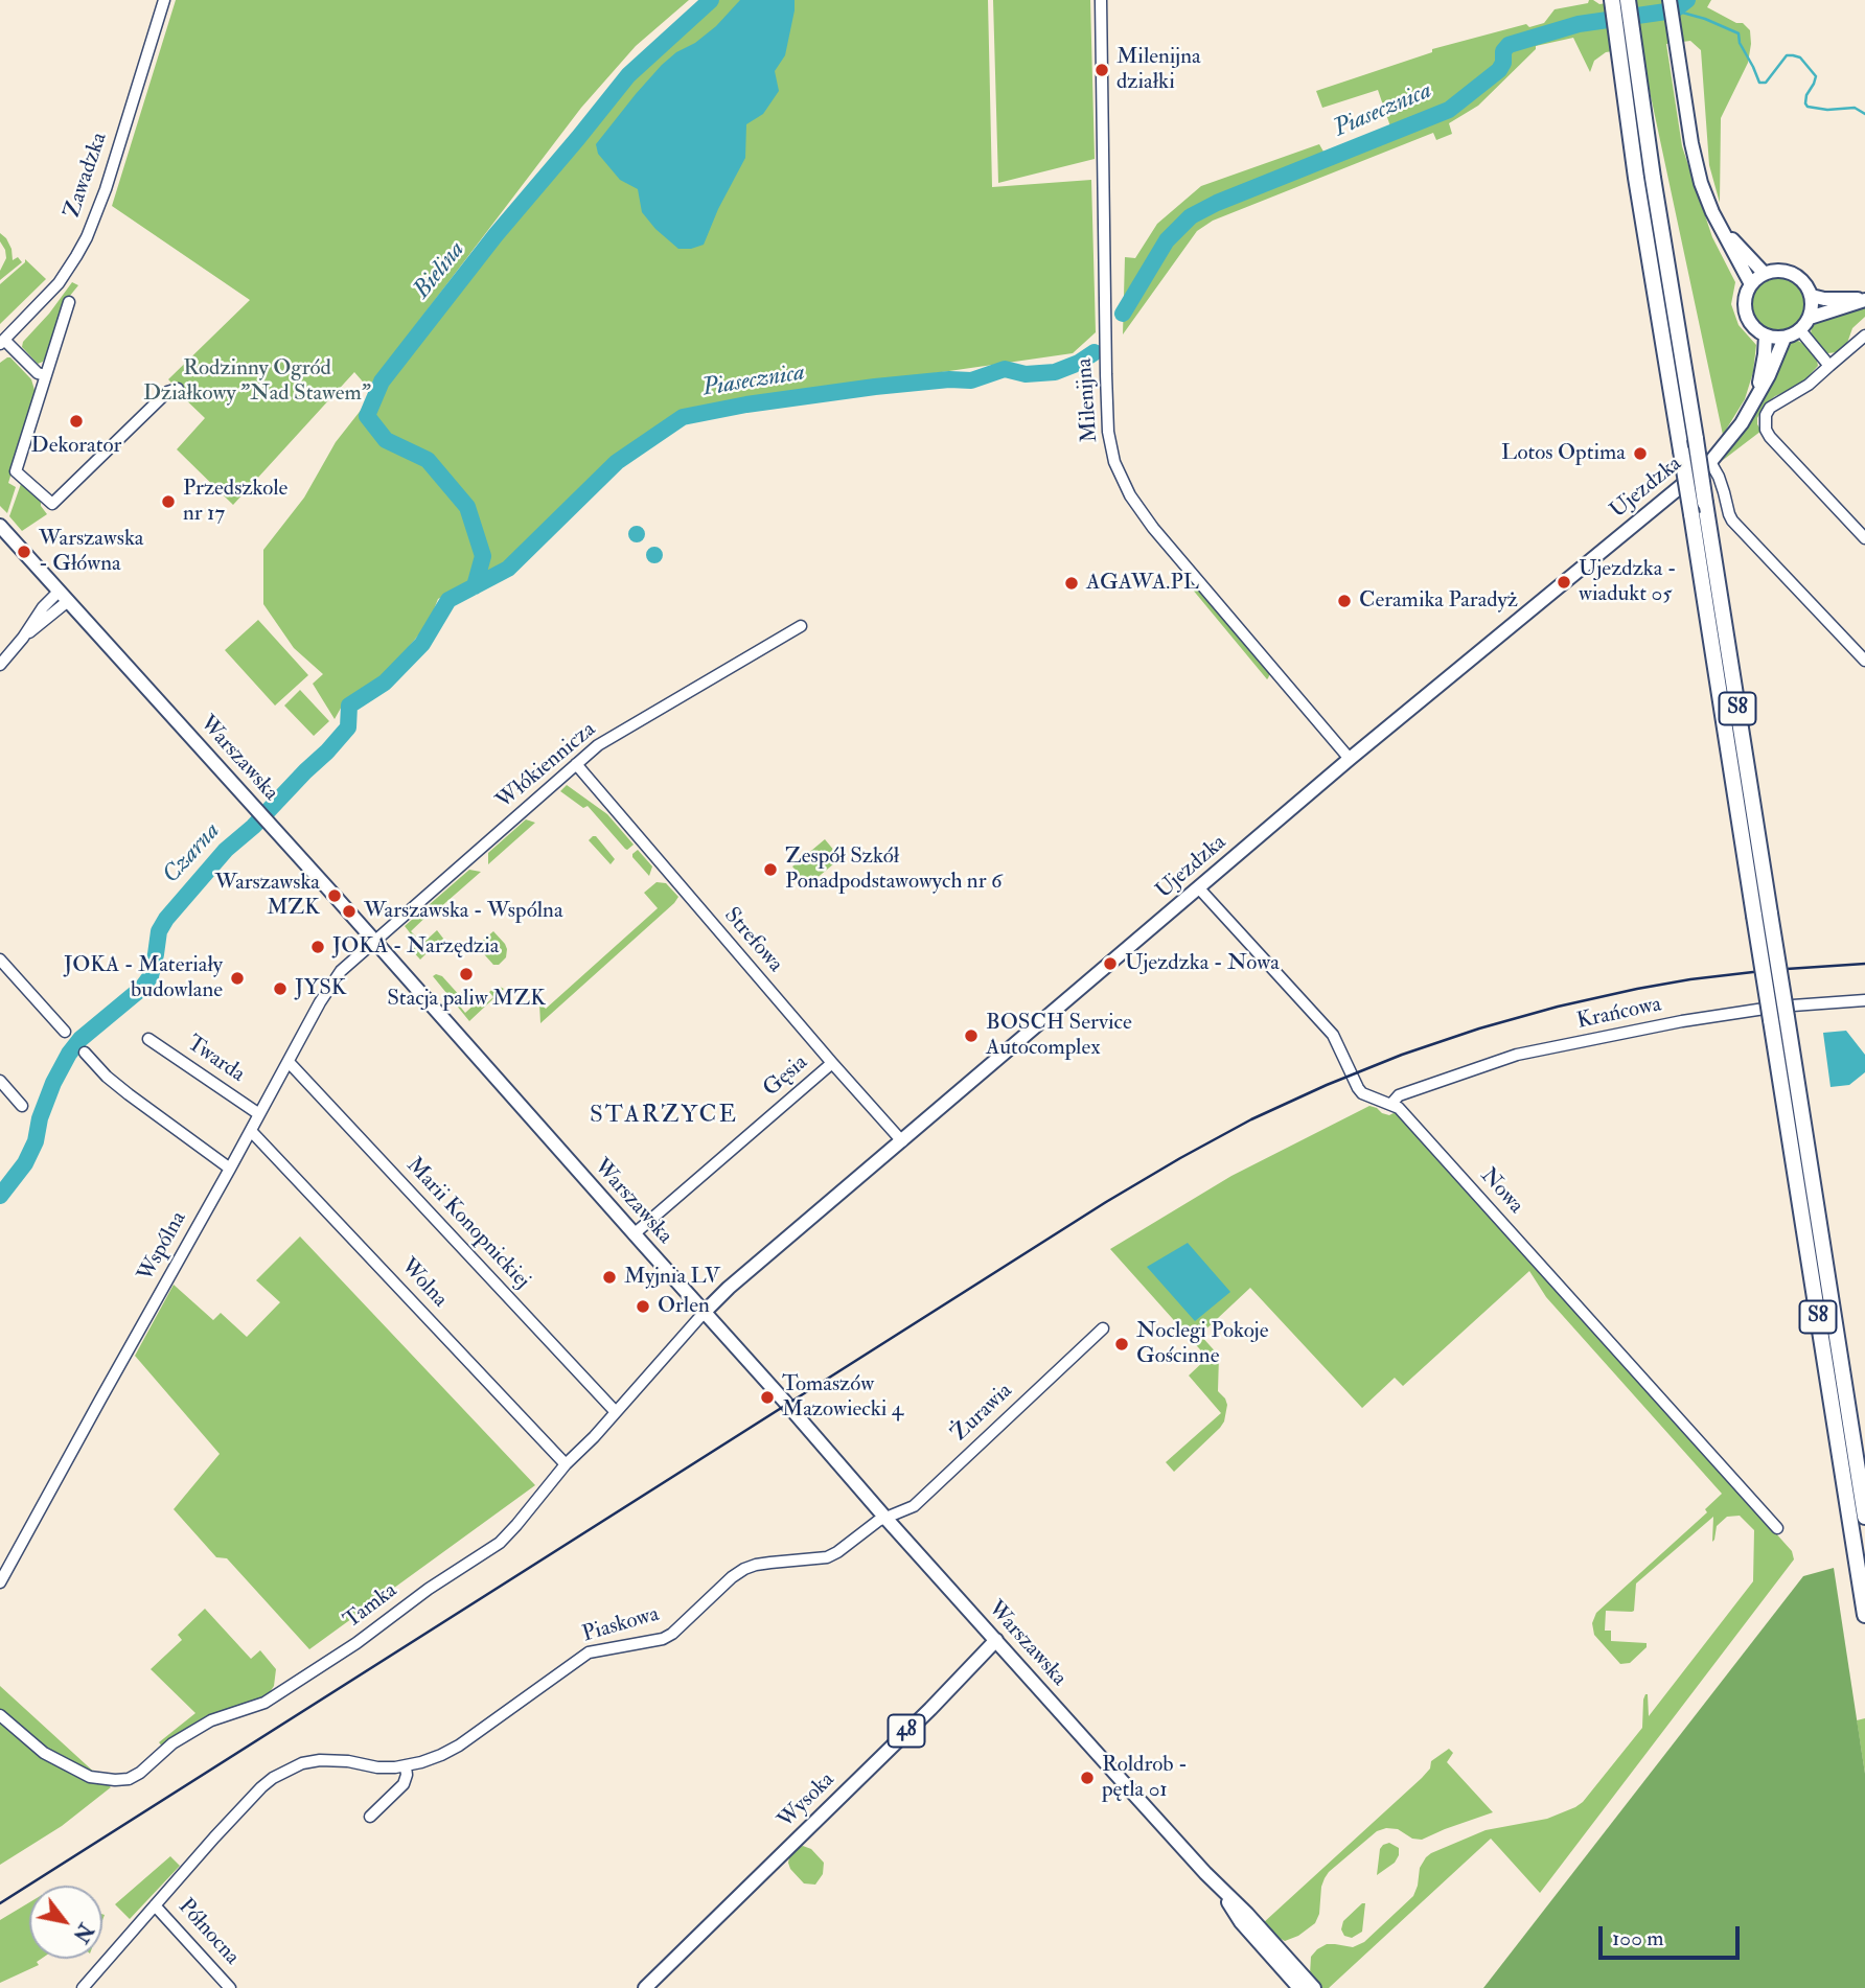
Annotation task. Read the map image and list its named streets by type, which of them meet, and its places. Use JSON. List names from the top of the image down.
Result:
{
  "streets": {
    "highway": ["S8"],
    "main road": [
      "Ujezdzka",
      "Warszawska",
      "48",
      "Wysoka"
    ],
    "street": [
      "Zawadzka",
      "Milenijna",
      "Włókiennicza",
      "Strefowa",
      "Krańcowa",
      "Twarda",
      "Gęsia",
      "Nowa",
      "Marii Konopnickiej",
      "Wspólna",
      "Wolna",
      "Żurawia",
      "Tamka",
      "Piaskowa",
      "Północna"
    ]
  },
  "crossings": [
    ["Milenijna", "Ujezdzka"],
    ["Ujezdzka", "Warszawska"],
    ["Ujezdzka", "Strefowa"],
    ["Ujezdzka", "Nowa"],
    ["Ujezdzka", "Tamka"],
    ["Warszawska", "Włókiennicza"],
    ["Warszawska", "Gęsia"],
    ["Warszawska", "Wspólna"],
    ["Warszawska", "Żurawia"],
    ["Warszawska", "Tamka"],
    ["Warszawska", "Piaskowa"],
    ["Warszawska", "Wysoka"],
    ["Włókiennicza", "Strefowa"],
    ["Włókiennicza", "Wspólna"],
    ["Strefowa", "Gęsia"],
    ["Krańcowa", "Nowa"],
    ["Twarda", "Wspólna"],
    ["Marii Konopnickiej", "Wspólna"],
    ["Marii Konopnickiej", "Tamka"],
    ["Wspólna", "Wolna"],
    ["Wolna", "Tamka"],
    ["Żurawia", "Piaskowa"],
    ["Piaskowa", "Północna"]
  ],
  "districts": ["STARZYCE"],
  "water": ["Piasecznica", "Bielina", "Czarna"],
  "parks": ["Rodzinny Ogród Działkowy \"Nad Stawem\""],
  "places": [
    "Milenijna działki",
    "Dekorator",
    "Lotos Optima",
    "Przedszkole nr 17",
    "Warszawska - Główna",
    "Ujezdzka - wiadukt 05",
    "AGAWA.PL",
    "Ceramika Paradyż",
    "Zespół Szkół Ponadpodstawowych nr 6",
    "Warszawska MZK",
    "Warszawska - Wspólna",
    "JOKA - Narzędzia",
    "Ujezdzka - Nowa",
    "Stacja paliw MZK",
    "JOKA - Materiały budowlane",
    "JYSK",
    "BOSCH Service Autocomplex",
    "Myjnia LV",
    "Orlen",
    "Noclegi Pokoje Gościnne",
    "Tomaszów Mazowiecki 4",
    "Roldrob - pętla 01"
  ],
  "scale_bar": "100 m",
  "north": "bottom right"
}
